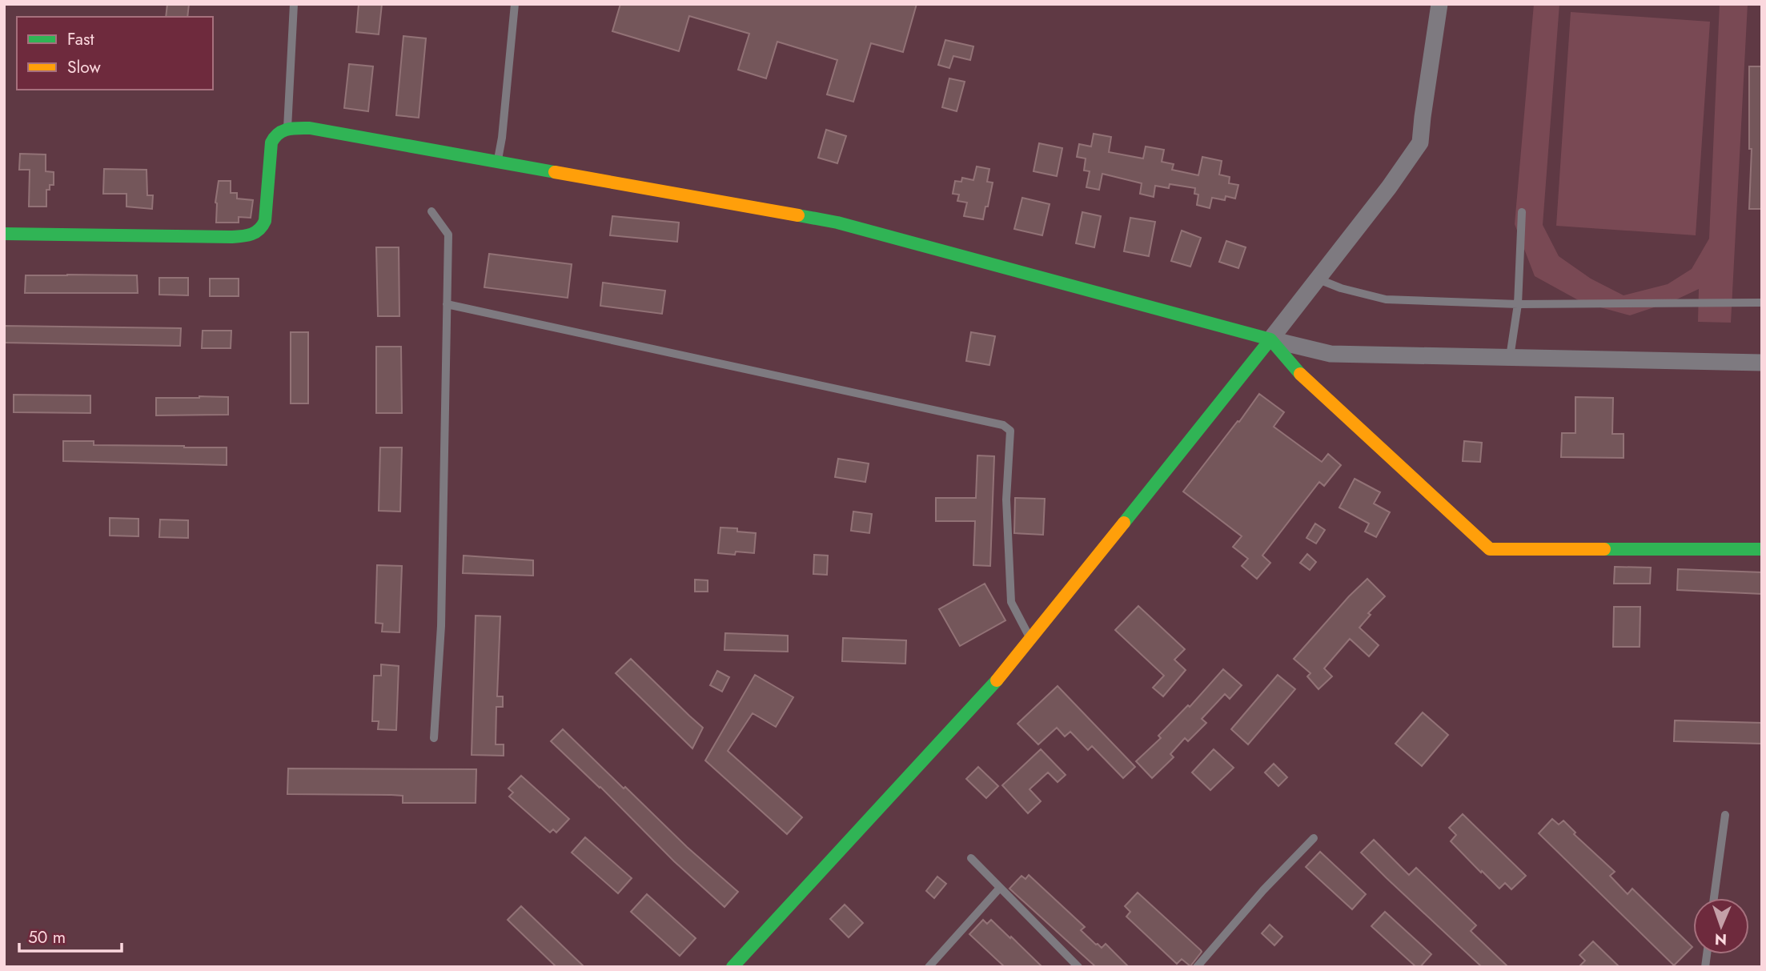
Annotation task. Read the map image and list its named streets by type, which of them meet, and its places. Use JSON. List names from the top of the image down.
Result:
{
  "legend": ["Fast", "Slow"],
  "scale_bar": "50 m",
  "north": "bottom"
}
